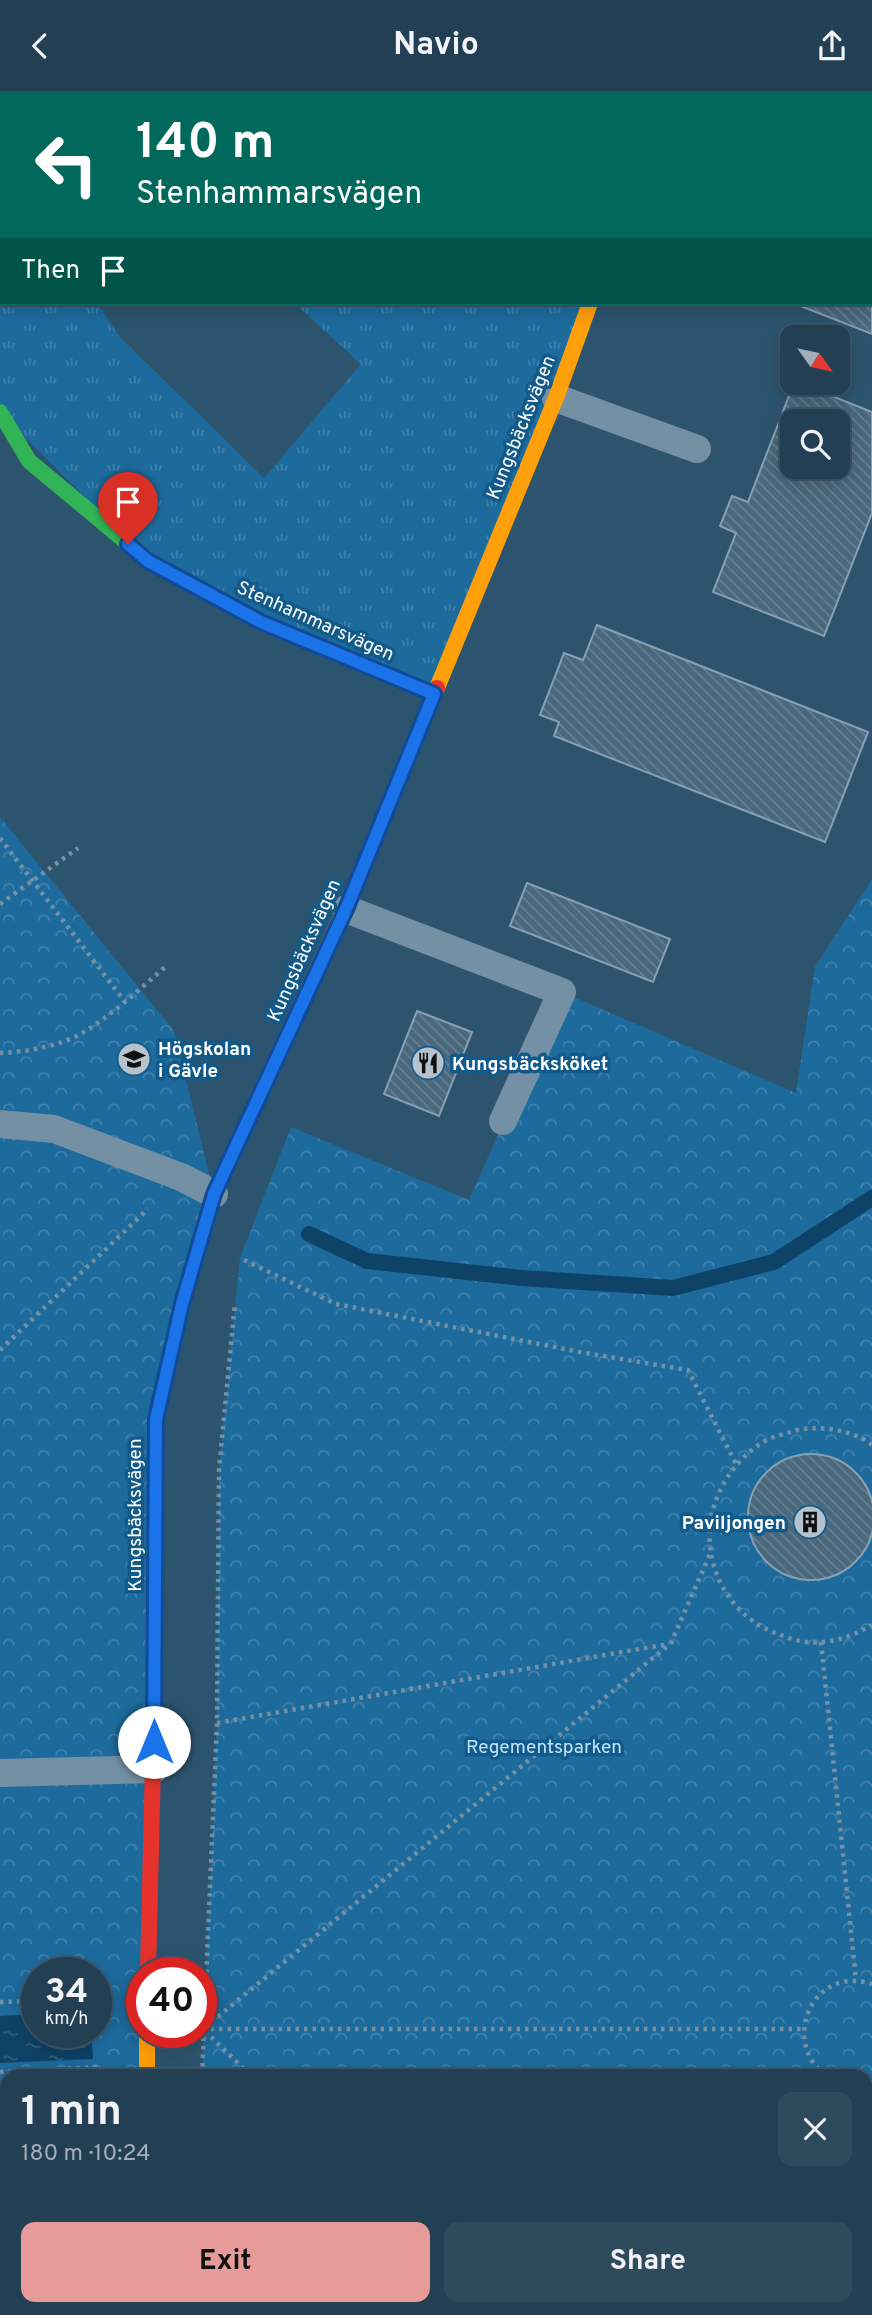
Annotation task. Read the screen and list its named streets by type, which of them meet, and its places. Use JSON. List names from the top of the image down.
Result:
{
  "streets": {
    "street": ["Kungsbäcksvägen", "Stenhammarsvägen"]
  },
  "crossings": [
    ["Kungsbäcksvägen", "Stenhammarsvägen"]
  ],
  "parks": ["Regementsparken"],
  "places": {
    "school or university": ["Högskolan i Gävle"],
    "restaurant": ["Kungsbäcksköket"],
    "building": ["Paviljongen"]
  },
  "north": "bottom right",
  "page": {
    "header": "Navio",
    "turn": ["140 m", "Stenhammarsvägen"],
    "then": "Then",
    "speed": "34 km/h",
    "limit": "40",
    "heading": ["1 min", "180 m · 10:24"],
    "buttons": ["Exit", "Share"]
  }
}
